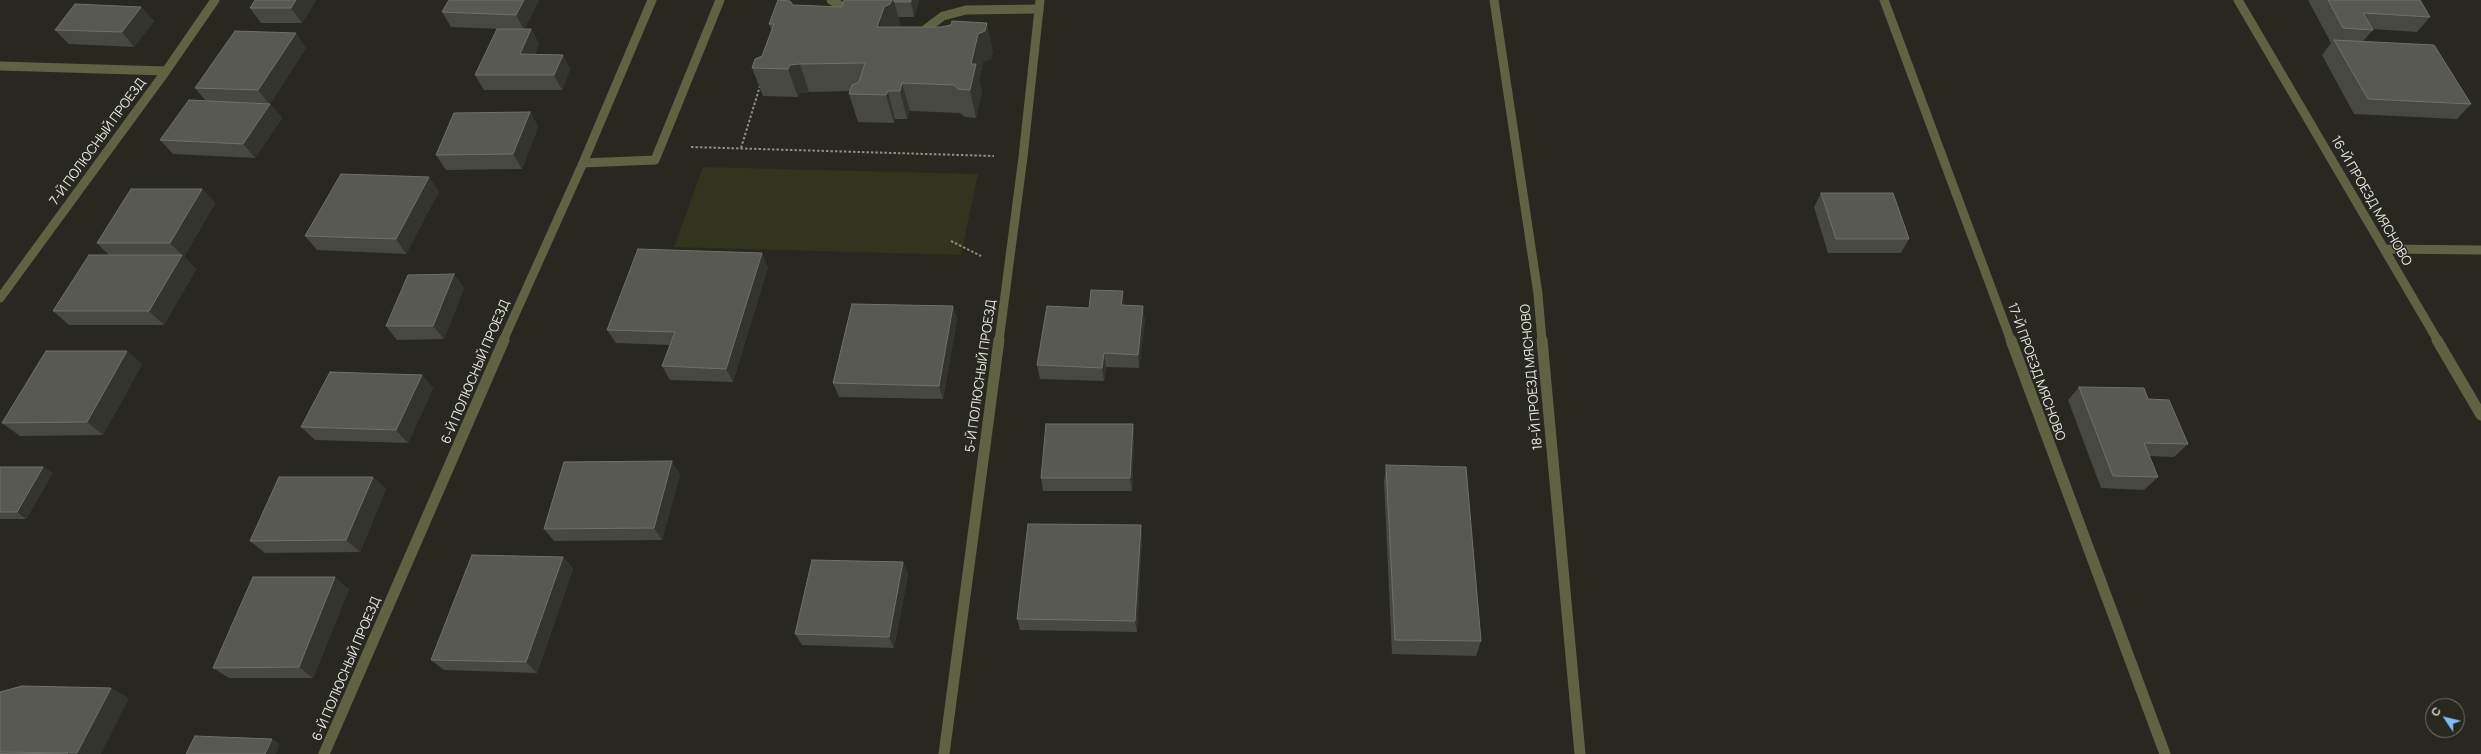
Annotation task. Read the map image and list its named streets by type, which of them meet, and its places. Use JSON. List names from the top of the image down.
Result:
{
  "streets": {
    "street": [
      "7-Й ПОЛЮСНЫЙ ПРОЕЗД",
      "16-Й ПРОЕЗД МЯСНОВО",
      "6-Й ПОЛЮСНЫЙ ПРОЕЗД",
      "17-Й ПРОЕЗД МЯСНОВО",
      "5-Й ПОЛЮСНЫЙ ПРОЕЗД",
      "18-Й ПРОЕЗД МЯСНОВО"
    ]
  },
  "north": "top left"
}
